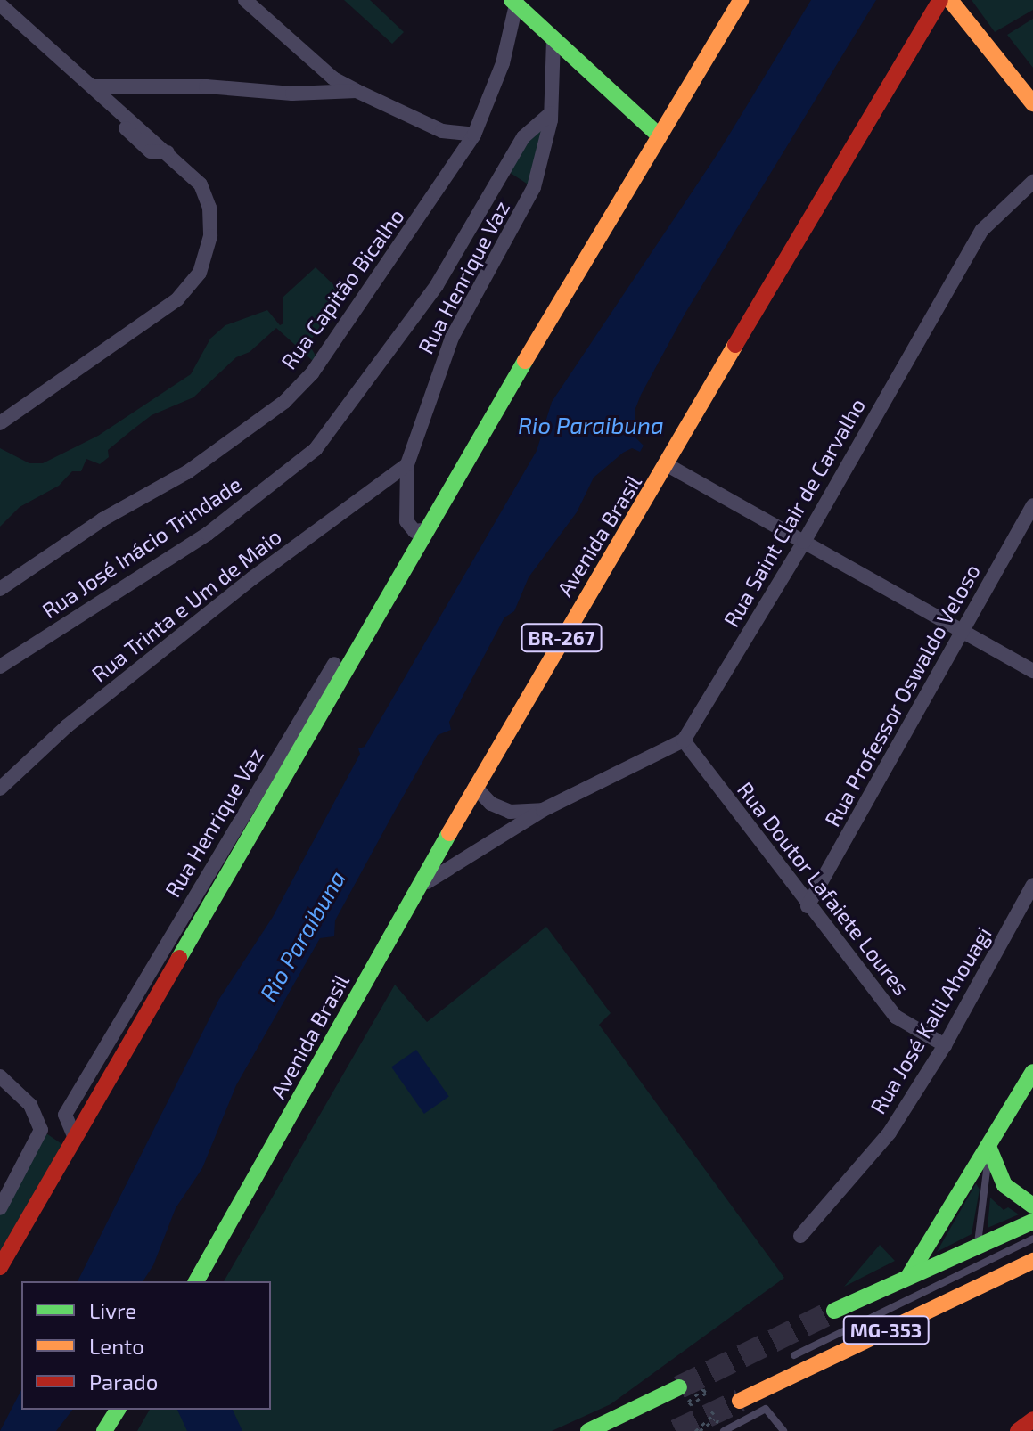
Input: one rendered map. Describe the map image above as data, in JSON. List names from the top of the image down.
{
  "streets": {
    "main road": ["Avenida Brasil", "BR-267", "MG-353"],
    "street": [
      "Rua Henrique Vaz",
      "Rua Capitão Bicalho",
      "Rua Saint Clair de Carvalho",
      "Rua José Inácio Trindade",
      "Rua Trinta e Um de Maio",
      "Rua Professor Oswaldo Veloso",
      "Rua Doutor Lafaiete Loures",
      "Rua José Kalil Ahouagi"
    ]
  },
  "crossings": [
    ["Rua Henrique Vaz", "Rua José Inácio Trindade"],
    ["Rua Henrique Vaz", "Rua Trinta e Um de Maio"],
    ["Rua Saint Clair de Carvalho", "Rua Doutor Lafaiete Loures"],
    ["Rua Professor Oswaldo Veloso", "Rua Doutor Lafaiete Loures"],
    ["Rua Doutor Lafaiete Loures", "Rua José Kalil Ahouagi"]
  ],
  "water": ["Rio Paraibuna"],
  "legend": ["Livre", "Lento", "Parado"]
}
